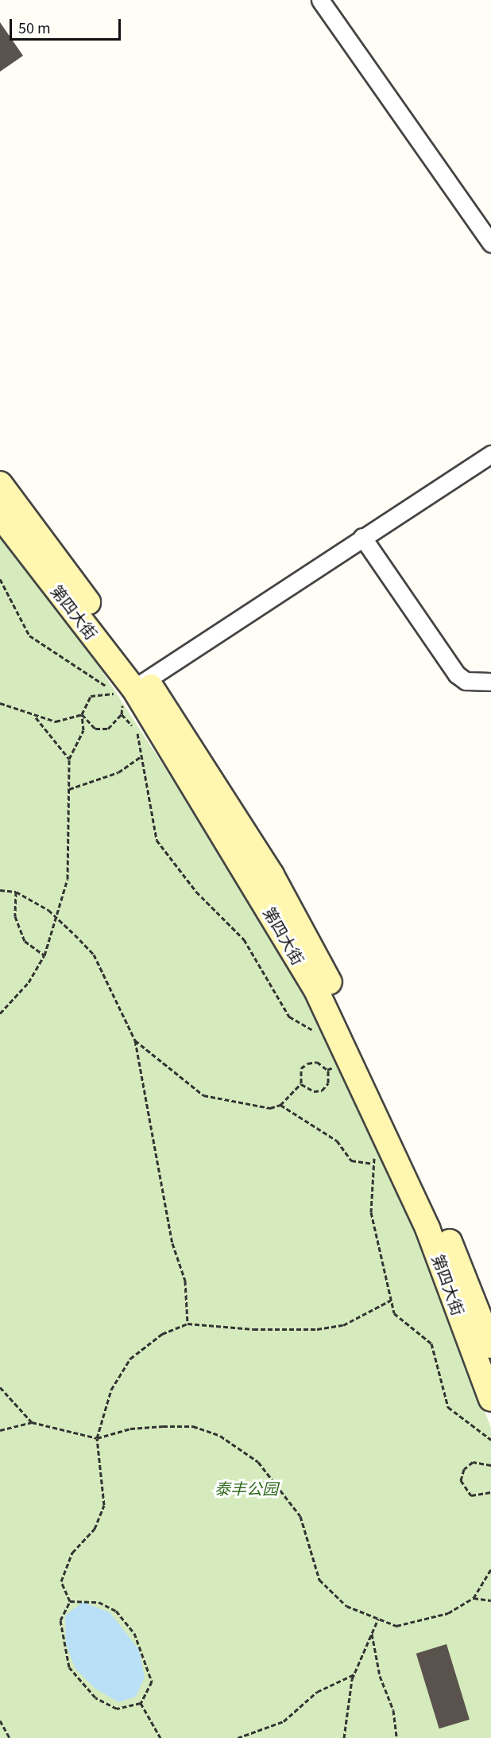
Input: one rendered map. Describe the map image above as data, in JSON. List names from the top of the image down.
{
  "streets": {
    "street": ["第四大街"]
  },
  "parks": ["泰丰公园"],
  "scale_bar": "50 m"
}
